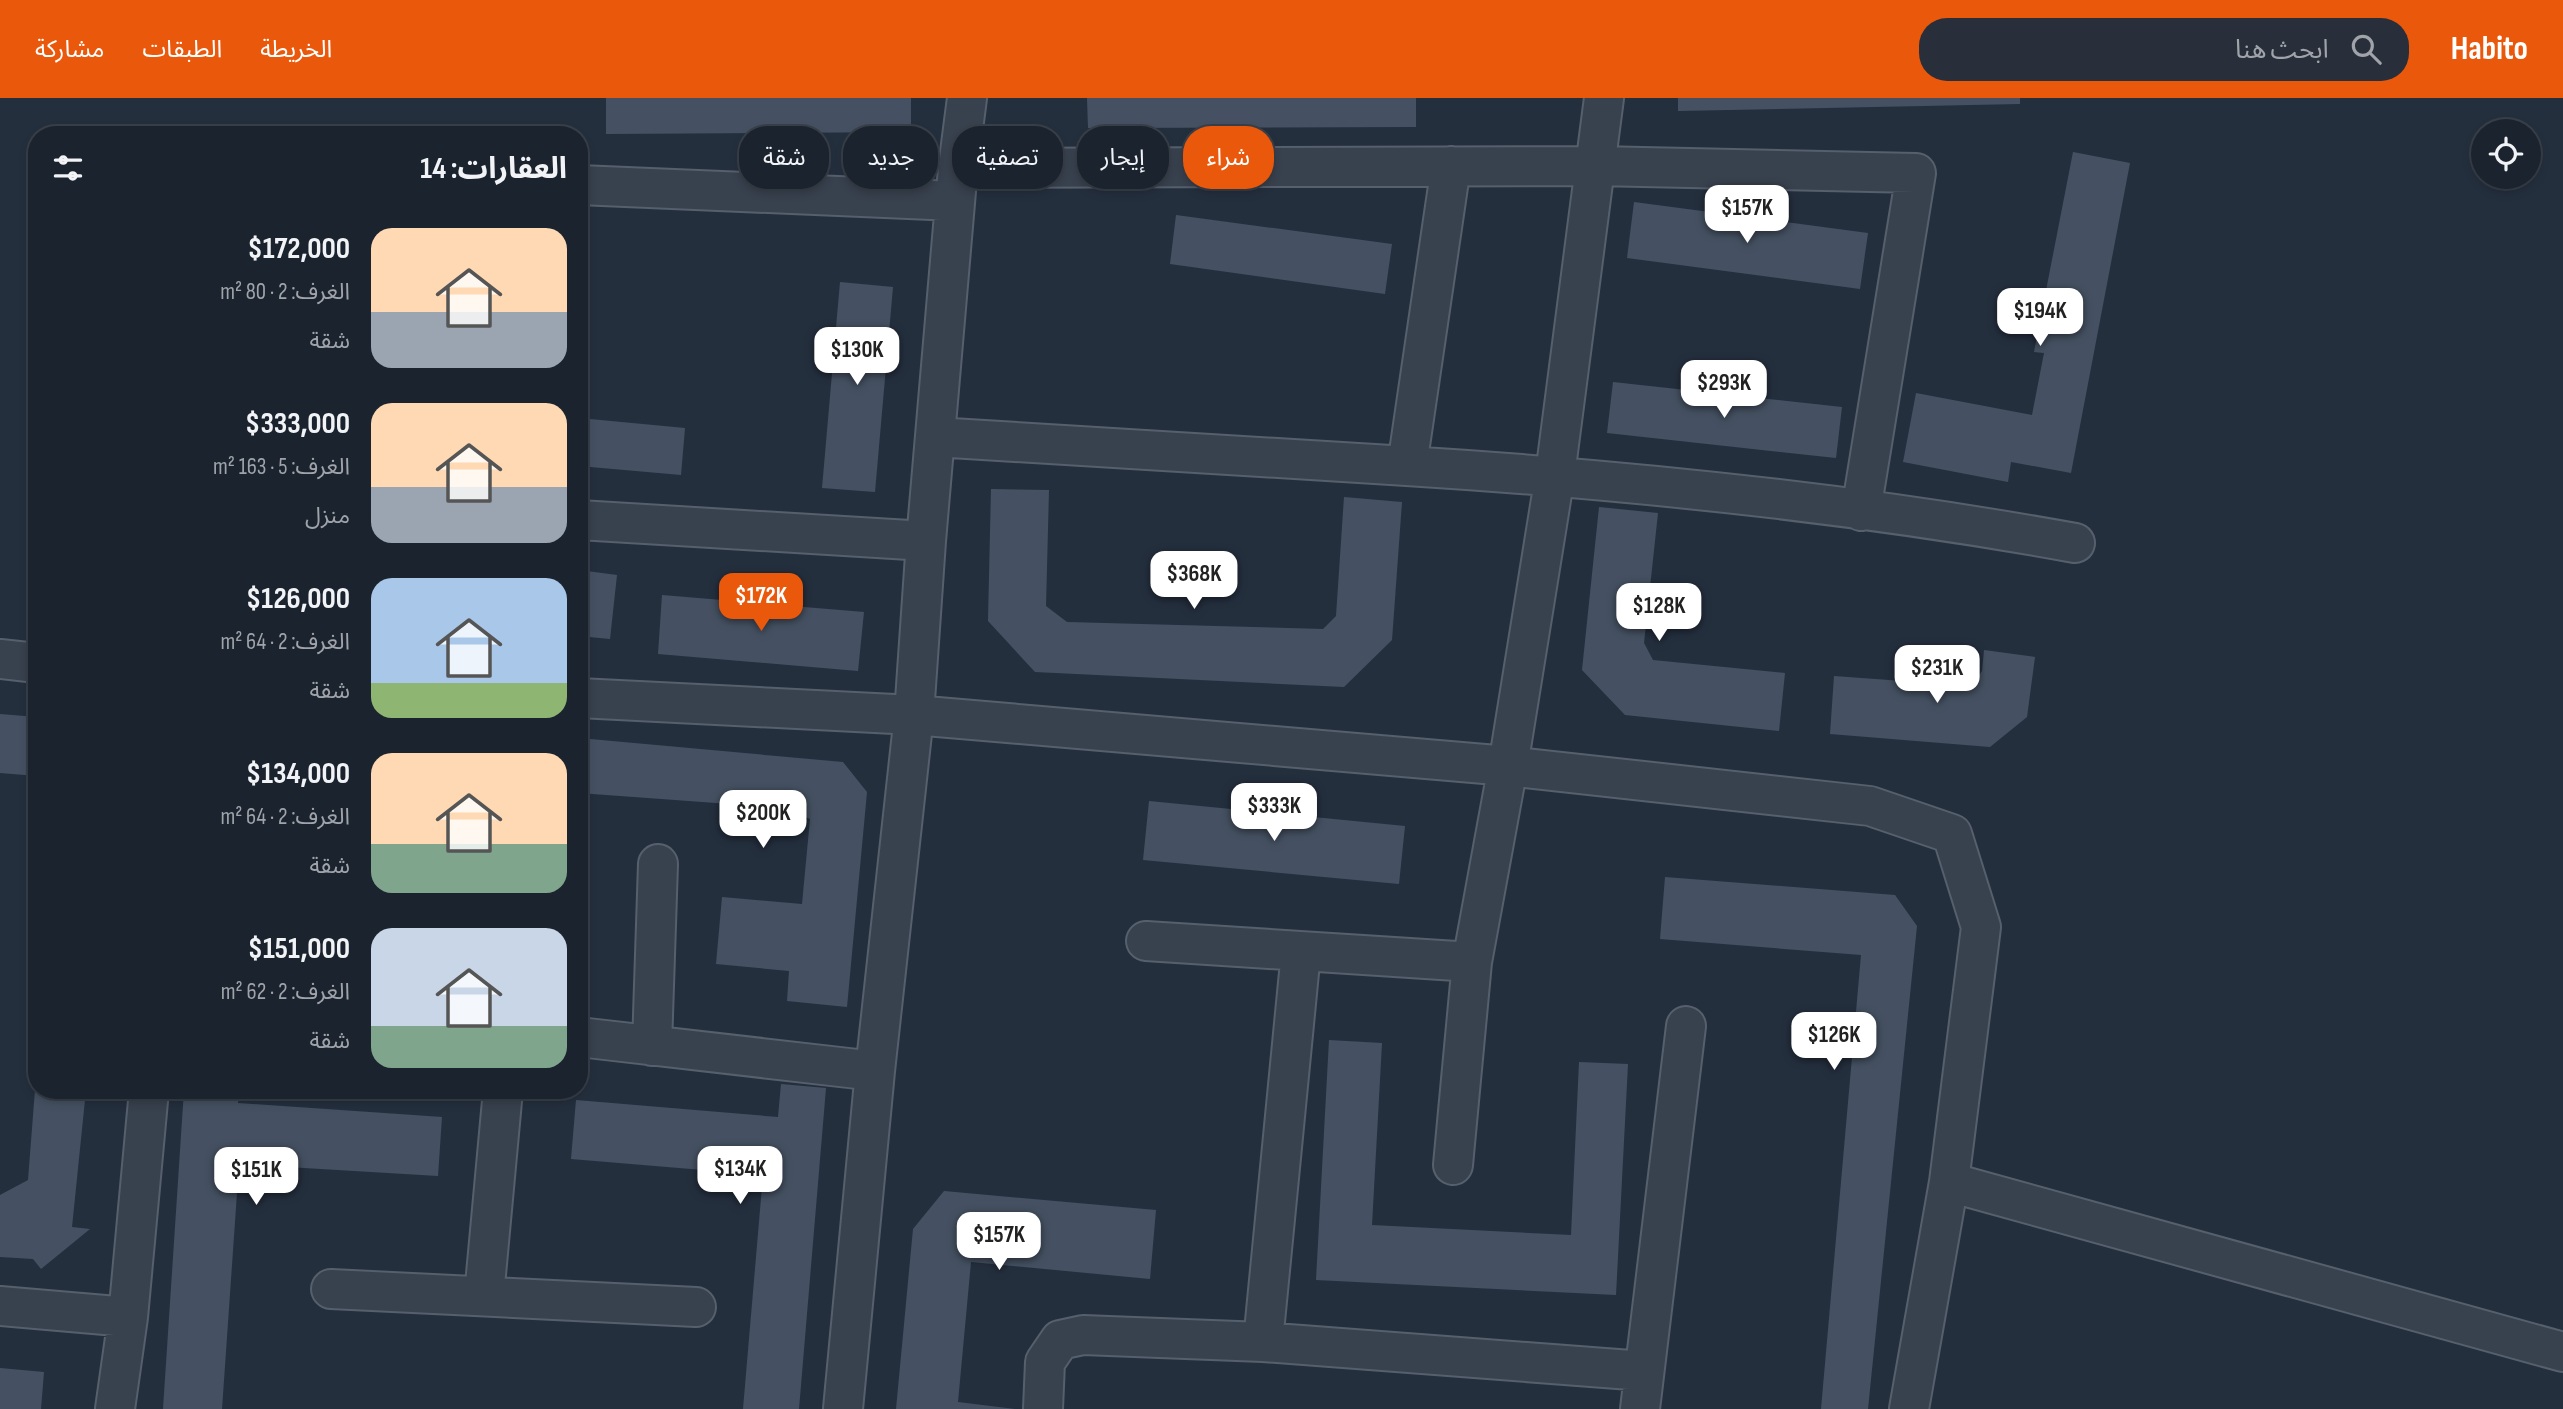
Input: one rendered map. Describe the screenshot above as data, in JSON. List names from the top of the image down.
{
  "page": {
    "header": "Habito",
    "search": "ابحث هنا",
    "nav": ["الخريطة", "الطبقات", "مشاركة"],
    "chip": [
      "شراء",
      "إيجار",
      "تصفية",
      "جديد",
      "شقة"
    ],
    "heading": "العقارات: 14",
    "price": [
      "$157K",
      "$194K",
      "$130K",
      "$293K",
      "$368K",
      "$172K",
      "$128K",
      "$231K",
      "$333K",
      "$200K",
      "$126K",
      "$134K",
      "$151K",
      "$157K"
    ],
    "list": [
      {
        "name": "$172,000",
        "note": "الغرف: 2 · 80 m² · شقة"
      },
      {
        "name": "$333,000",
        "note": "الغرف: 5 · 163 m² · منزل"
      },
      {
        "name": "$126,000",
        "note": "الغرف: 2 · 64 m² · شقة"
      },
      {
        "name": "$134,000",
        "note": "الغرف: 2 · 64 m² · شقة"
      },
      {
        "name": "$151,000",
        "note": "الغرف: 2 · 62 m² · شقة"
      }
    ]
  }
}
